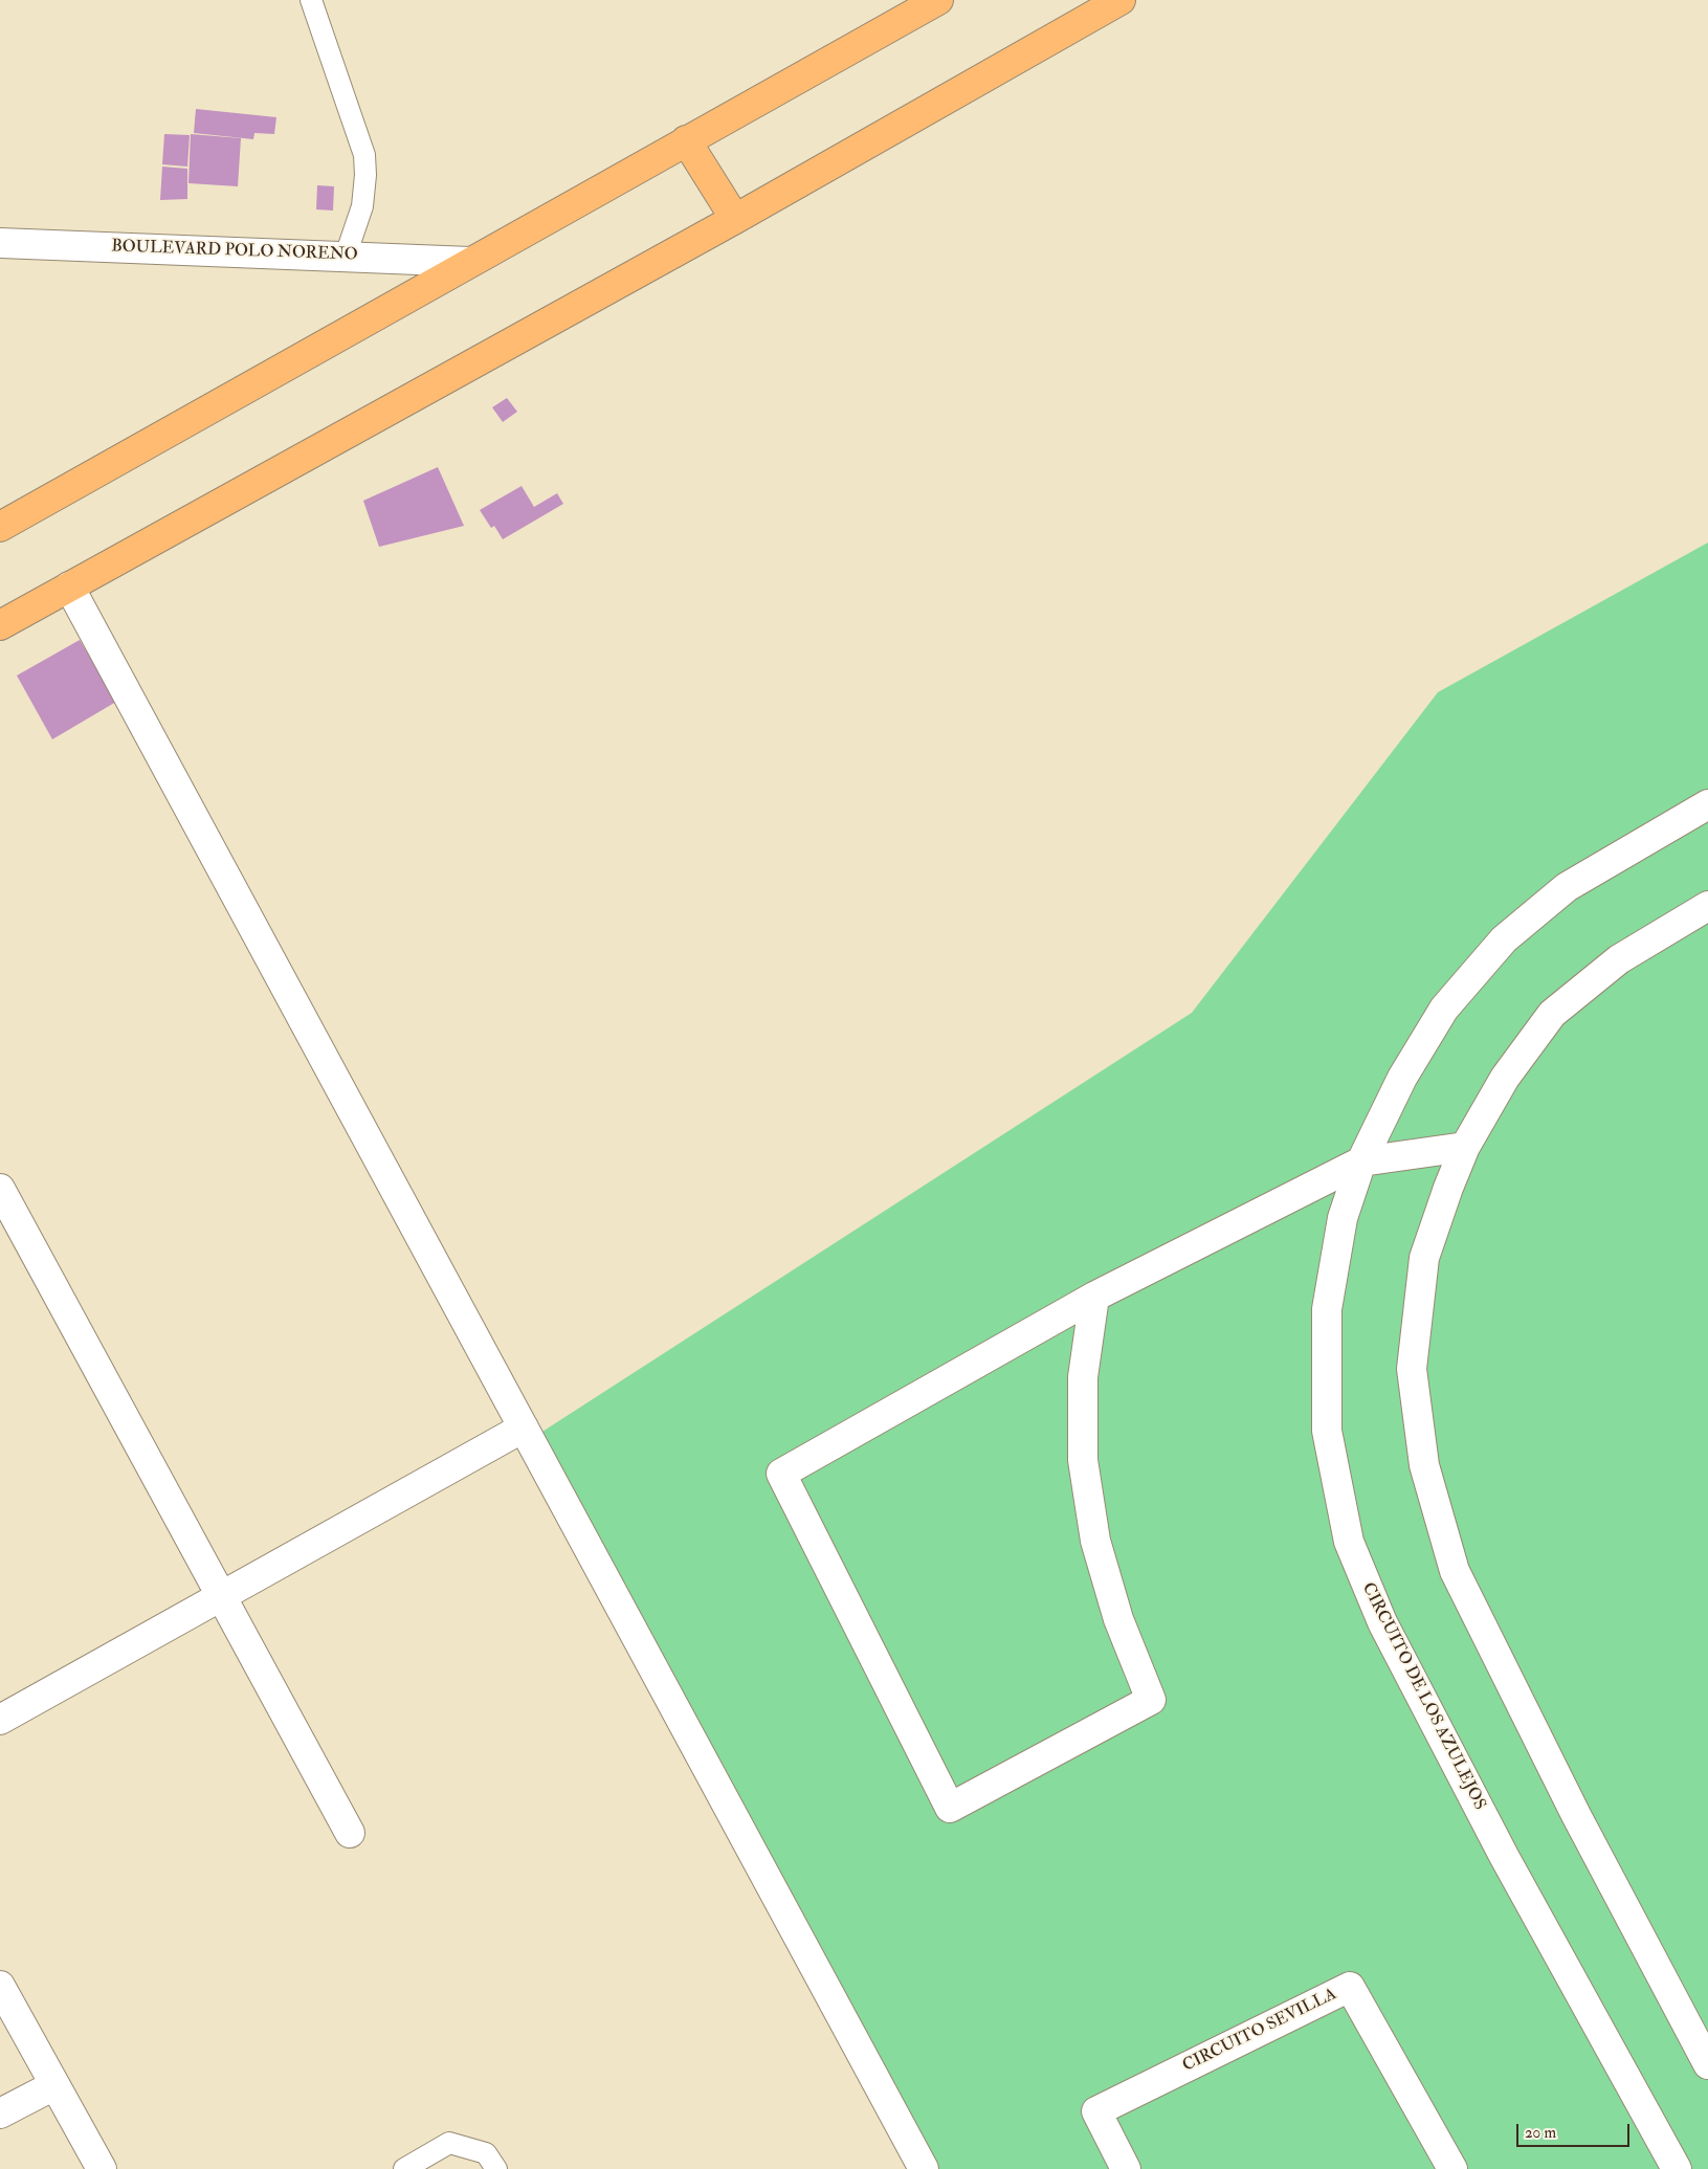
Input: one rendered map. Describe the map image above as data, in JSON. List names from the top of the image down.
{
  "streets": {
    "street": ["BOULEVARD POLO NORENO", "CIRCUITO DE LOS AZULEJOS", "CIRCUITO SEVILLA"]
  },
  "scale_bar": "20 m"
}
